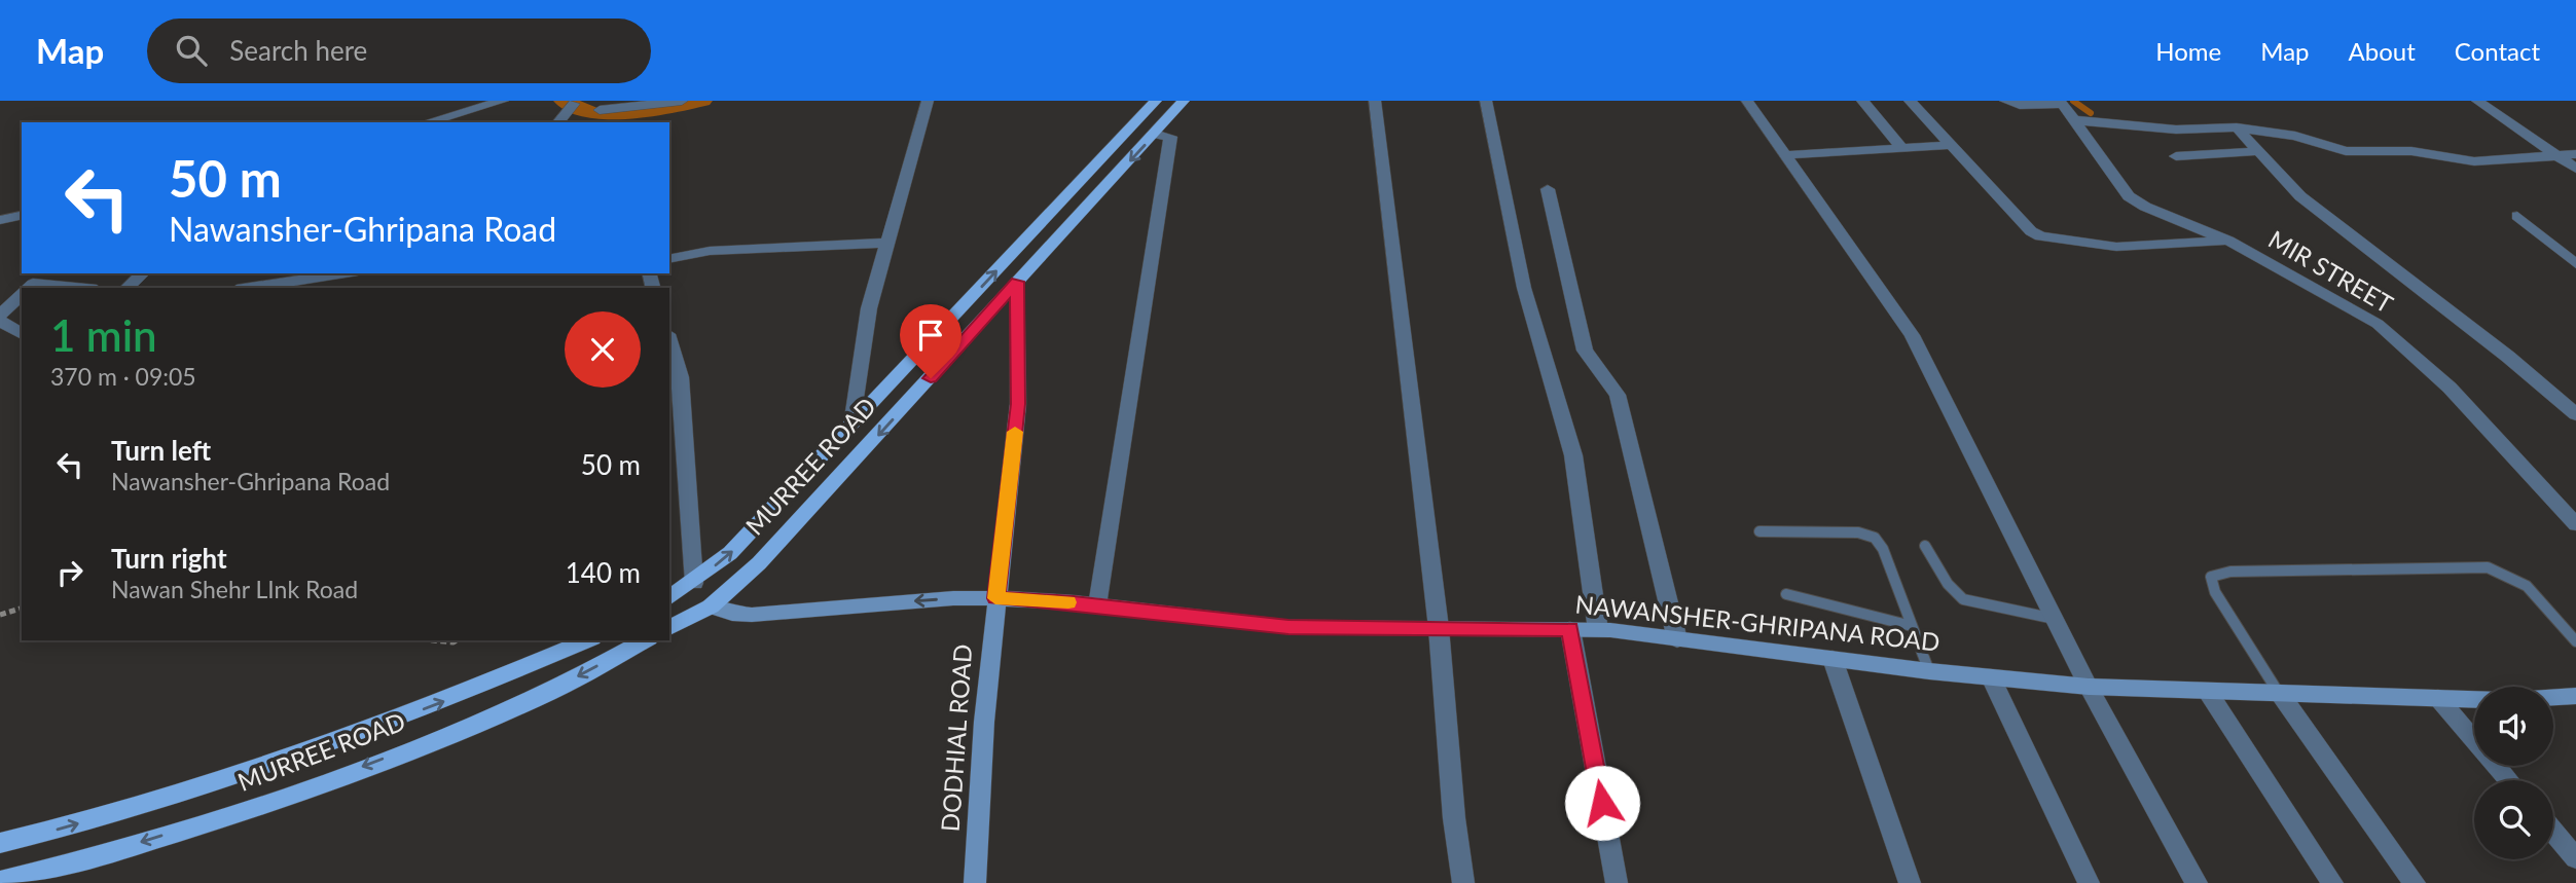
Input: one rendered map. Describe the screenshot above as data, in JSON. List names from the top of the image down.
{
  "streets": {
    "main road": ["MURREE ROAD", "NAWANSHER-GHRIPANA ROAD", "DODHIAL ROAD"],
    "street": ["MIR STREET"]
  },
  "crossings": [
    ["MURREE ROAD", "NAWANSHER-GHRIPANA ROAD"],
    ["MURREE ROAD", "DODHIAL ROAD"],
    ["NAWANSHER-GHRIPANA ROAD", "DODHIAL ROAD"]
  ],
  "page": {
    "header": "Map",
    "search": "Search here",
    "nav": [
      "Home",
      "Map",
      "About",
      "Contact"
    ],
    "turn": ["50 m", "Nawansher-Ghripana Road"],
    "heading": ["1 min", "370 m · 09:05"],
    "list": [
      {
        "name": "Turn left",
        "note": "Nawansher-Ghripana Road",
        "value": "50 m"
      },
      {
        "name": "Turn right",
        "note": "Nawan Shehr LInk Road",
        "value": "140 m"
      }
    ]
  }
}
